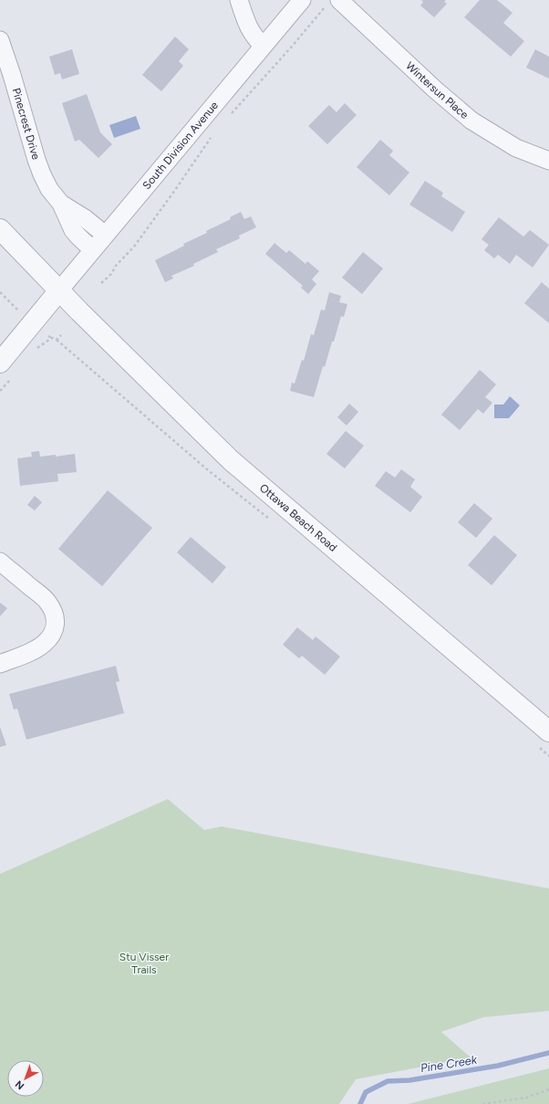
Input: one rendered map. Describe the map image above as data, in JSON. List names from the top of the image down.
{
  "streets": {
    "street": [
      "Wintersun Place",
      "Pinecrest Drive",
      "South Division Avenue",
      "Ottawa Beach Road"
    ]
  },
  "crossings": [
    ["Pinecrest Drive", "South Division Avenue"],
    ["South Division Avenue", "Ottawa Beach Road"]
  ],
  "water": ["Pine Creek"],
  "parks": ["Stu Visser Trails"],
  "north": "bottom left"
}
